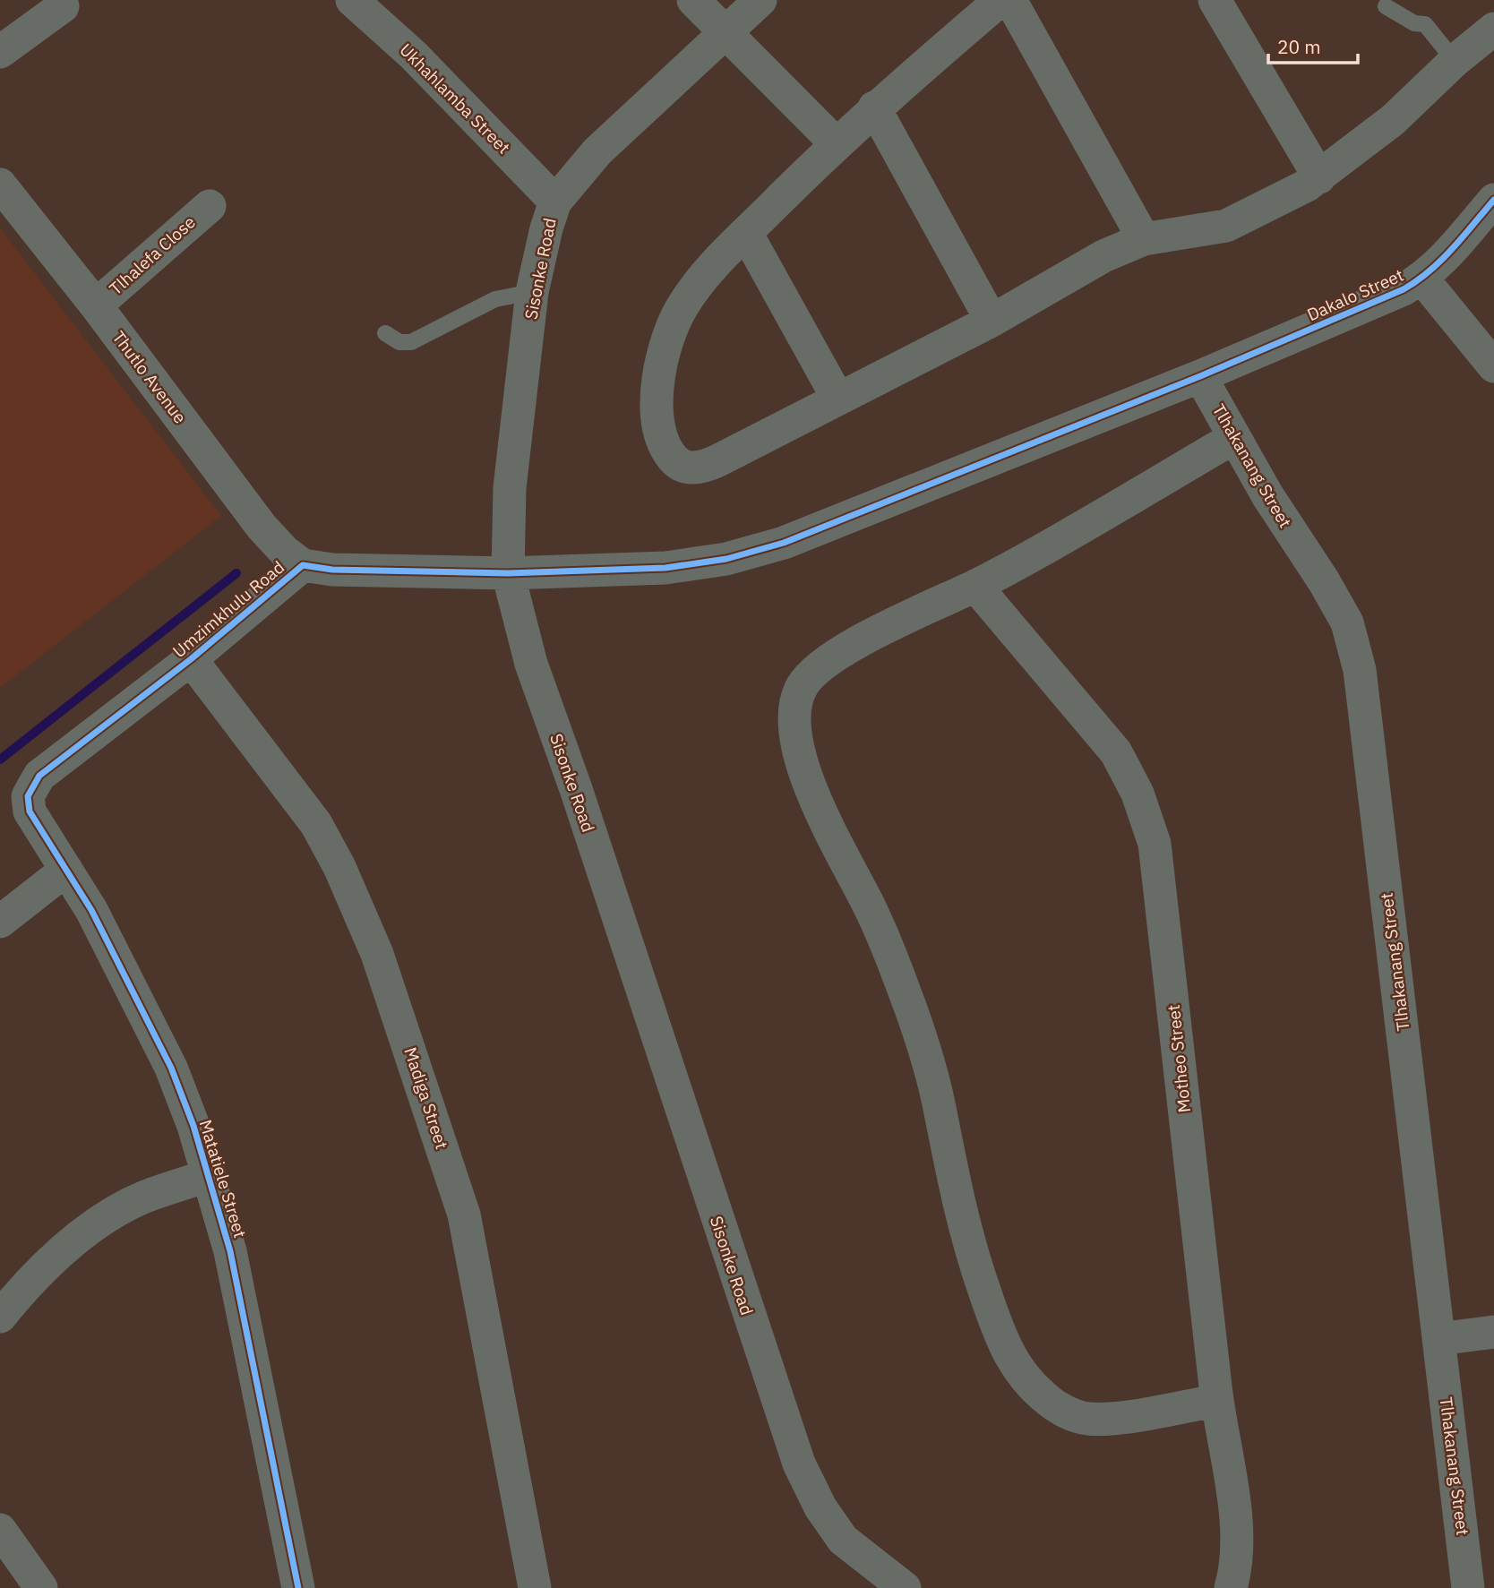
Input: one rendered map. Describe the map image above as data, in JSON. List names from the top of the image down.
{
  "streets": {
    "street": [
      "Ukhahlamba Street",
      "Tlhalefa Close",
      "Sisonke Road",
      "Dakalo Street",
      "Thutlo Avenue",
      "Tlhakanang Street",
      "Umzimkhulu Road",
      "Motheo Street",
      "Madiga Street",
      "Matatiele Street"
    ]
  },
  "crossings": [
    ["Ukhahlamba Street", "Sisonke Road"],
    ["Tlhalefa Close", "Thutlo Avenue"],
    ["Sisonke Road", "Dakalo Street"],
    ["Sisonke Road", "Umzimkhulu Road"],
    ["Dakalo Street", "Tlhakanang Street"],
    ["Dakalo Street", "Umzimkhulu Road"],
    ["Thutlo Avenue", "Umzimkhulu Road"],
    ["Umzimkhulu Road", "Madiga Street"],
    ["Umzimkhulu Road", "Matatiele Street"]
  ],
  "scale_bar": "20 m"
}
